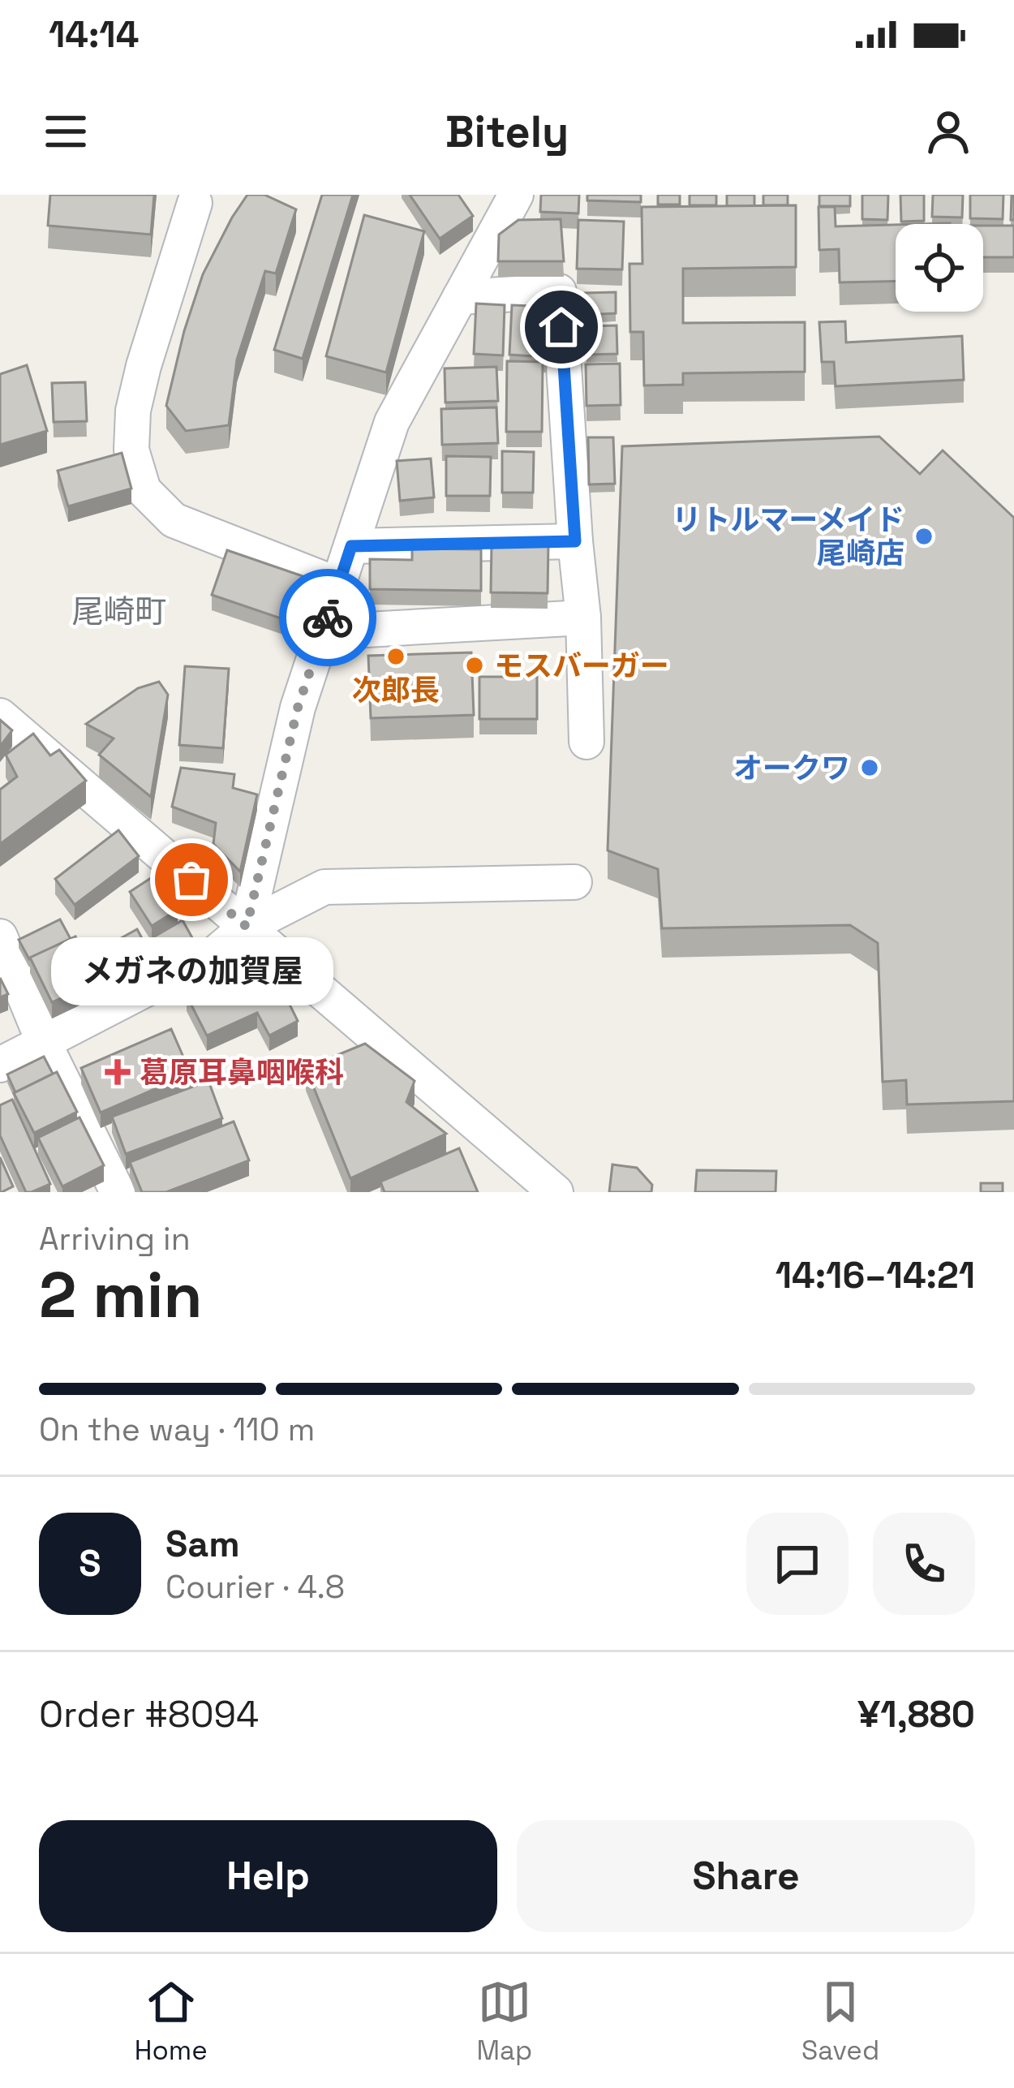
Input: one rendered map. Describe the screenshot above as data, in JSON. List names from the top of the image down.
{
  "districts": ["尾崎町"],
  "places": {
    "other": [
      "リトルマーメイド 尾崎店",
      "次郎長",
      "モスバーガー",
      "オークワ",
      "メガネの加賀屋"
    ],
    "health": ["葛原耳鼻咽喉科"]
  },
  "page": {
    "status": "14:14",
    "header": "Bitely",
    "bubble": "メガネの加賀屋",
    "heading": ["2 min", "Arriving in", "14:16–14:21"],
    "panel": [
      "Sam",
      "Courier · 4.8",
      "Order #8094",
      "¥1,880"
    ],
    "bar": "On the way · 110 m",
    "round": "S",
    "buttons": ["Help", "Share"],
    "tabs": ["Home", "Map", "Saved"]
  }
}
